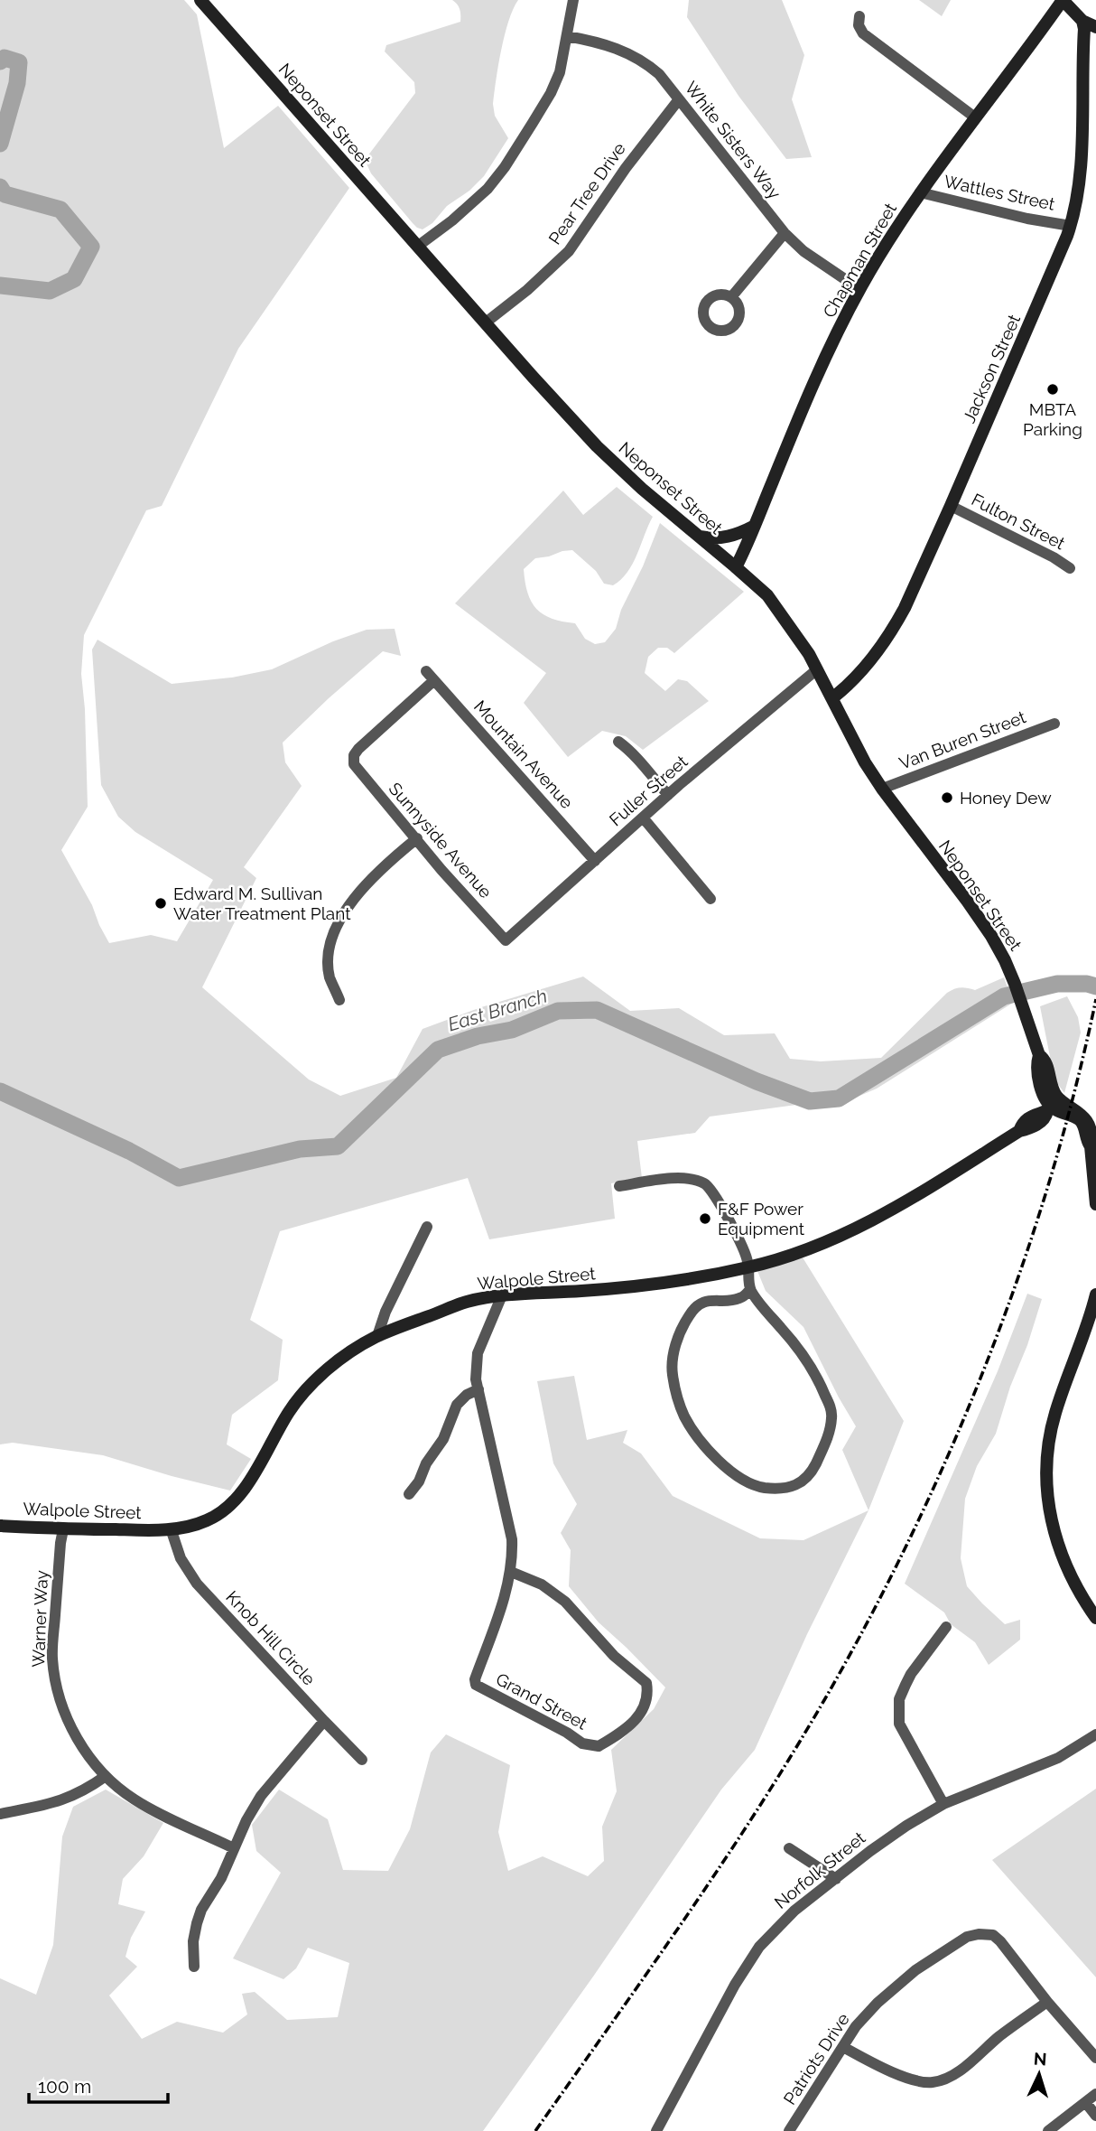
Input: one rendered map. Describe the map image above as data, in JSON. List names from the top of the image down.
{
  "streets": {
    "main road": [
      "Neponset Street",
      "Chapman Street",
      "Jackson Street",
      "Walpole Street"
    ],
    "street": [
      "White Sisters Way",
      "Wattles Street",
      "Pear Tree Drive",
      "Fulton Street",
      "Van Buren Street",
      "Mountain Avenue",
      "Fuller Street",
      "Sunnyside Avenue",
      "Warner Way",
      "Knob Hill Circle",
      "Grand Street",
      "Norfolk Street",
      "Patriots Drive"
    ]
  },
  "crossings": [
    ["Neponset Street", "Pear Tree Drive"],
    ["Neponset Street", "Chapman Street"],
    ["Neponset Street", "Jackson Street"],
    ["Neponset Street", "Van Buren Street"],
    ["Neponset Street", "Fuller Street"],
    ["Neponset Street", "Walpole Street"],
    ["White Sisters Way", "Pear Tree Drive"],
    ["White Sisters Way", "Chapman Street"],
    ["Wattles Street", "Chapman Street"],
    ["Wattles Street", "Jackson Street"],
    ["Jackson Street", "Fulton Street"],
    ["Mountain Avenue", "Fuller Street"],
    ["Mountain Avenue", "Sunnyside Avenue"],
    ["Fuller Street", "Sunnyside Avenue"],
    ["Walpole Street", "Warner Way"],
    ["Walpole Street", "Knob Hill Circle"],
    ["Walpole Street", "Grand Street"]
  ],
  "water": ["East Branch"],
  "places": [
    "MBTA Parking",
    "Honey Dew",
    "Edward M. Sullivan Water Treatment Plant",
    "F&F Power Equipment"
  ],
  "scale_bar": "100 m",
  "north": "top"
}
